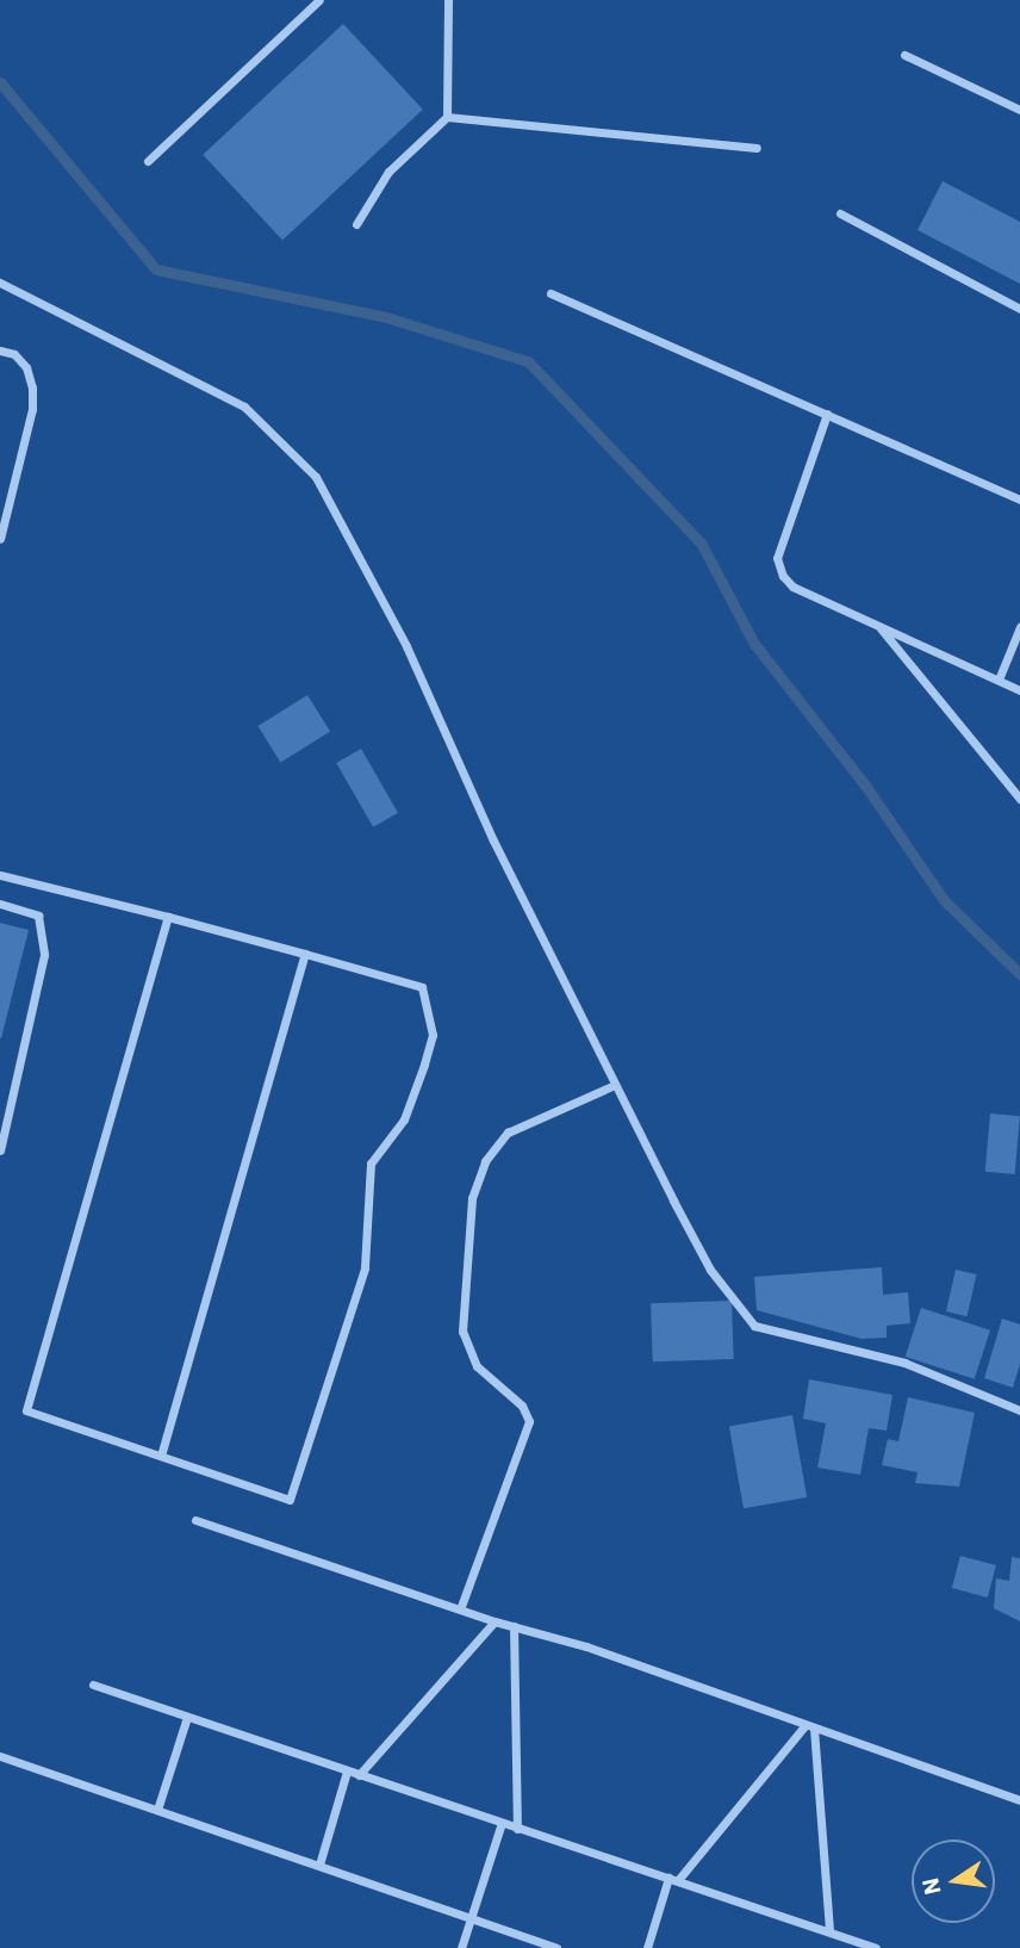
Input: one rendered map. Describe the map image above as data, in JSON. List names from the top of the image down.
{
  "north": "left"
}
